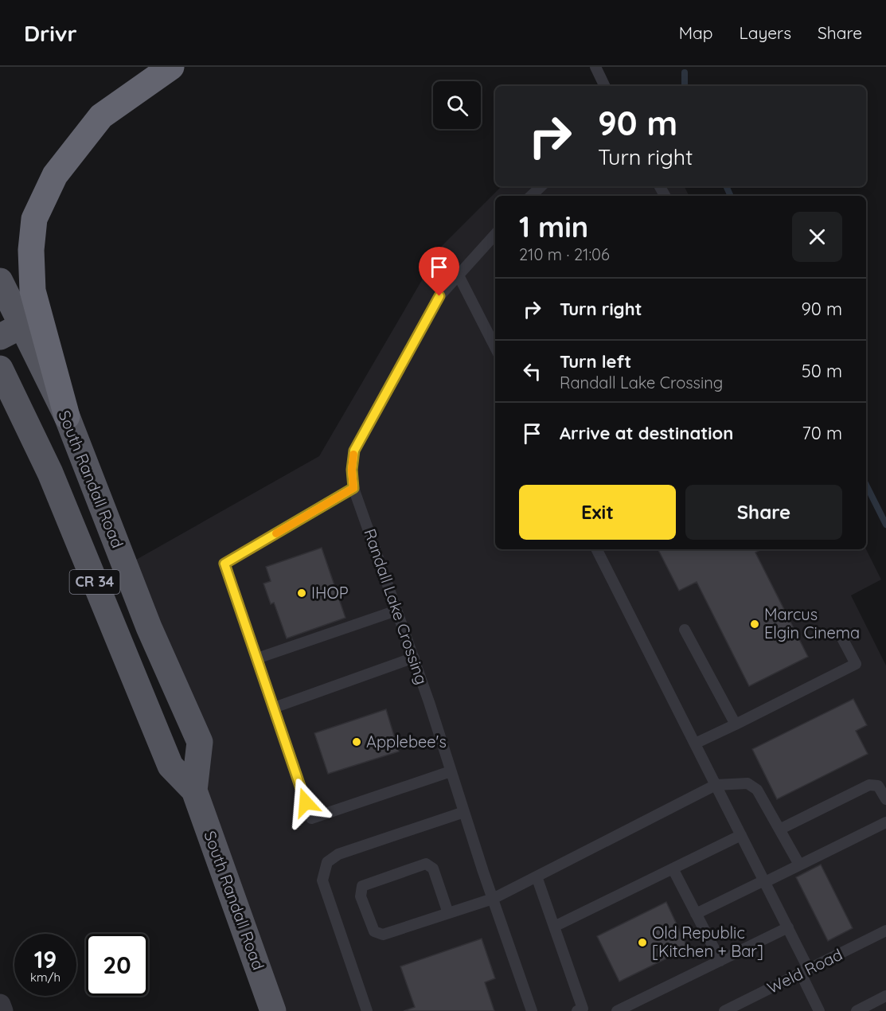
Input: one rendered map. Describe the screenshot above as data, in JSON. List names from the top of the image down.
{
  "streets": {
    "main road": ["South Randall Road", "CR 34"],
    "lane": ["Randall Lake Crossing", "Weld Road"]
  },
  "places": [
    "IHOP",
    "Marcus Elgin Cinema",
    "Applebee's",
    "Old Republic [Kitchen + Bar]"
  ],
  "page": {
    "header": "Drivr",
    "nav": ["Map", "Layers", "Share"],
    "turn": ["90 m", "Turn right"],
    "heading": ["1 min", "210 m · 21:06"],
    "list": [
      {
        "name": "Turn right",
        "value": "90 m"
      },
      {
        "name": "Turn left",
        "note": "Randall Lake Crossing",
        "value": "50 m"
      },
      {
        "name": "Arrive at destination",
        "value": "70 m"
      }
    ],
    "buttons": ["Exit", "Share"],
    "speed": "19 km/h",
    "limit": "20"
  }
}
